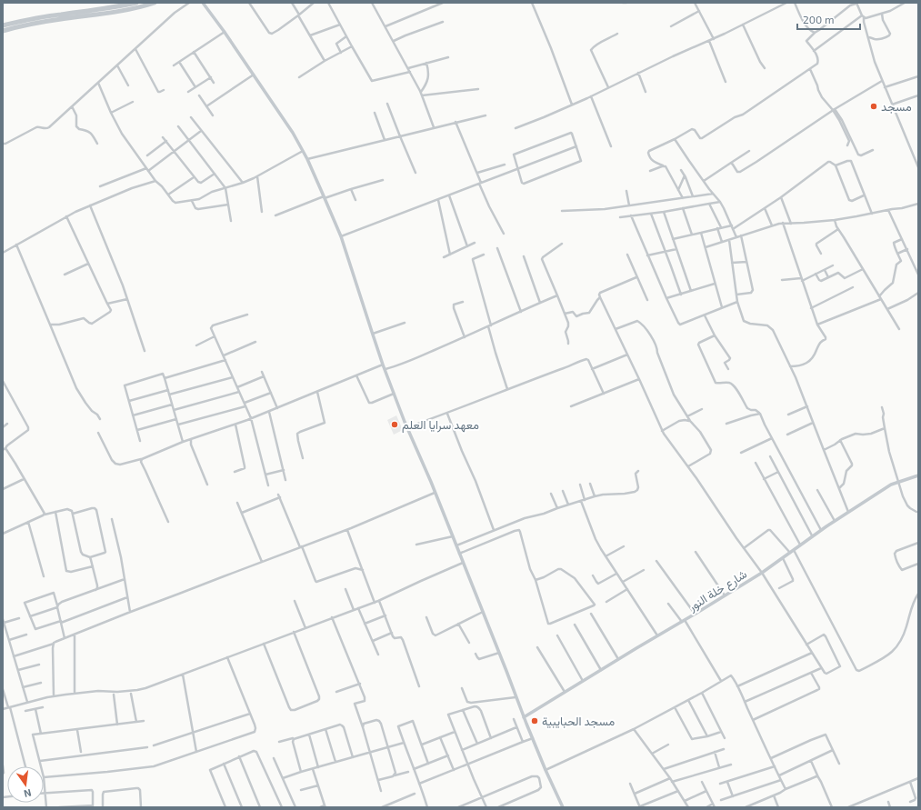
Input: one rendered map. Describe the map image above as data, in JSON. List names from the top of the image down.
{
  "streets": {
    "main road": ["شارع خلة النور"]
  },
  "places": ["مسجد", "معهد سرايا العلم", "مسجد الحبايبية"],
  "scale_bar": "200 m",
  "north": "bottom"
}
